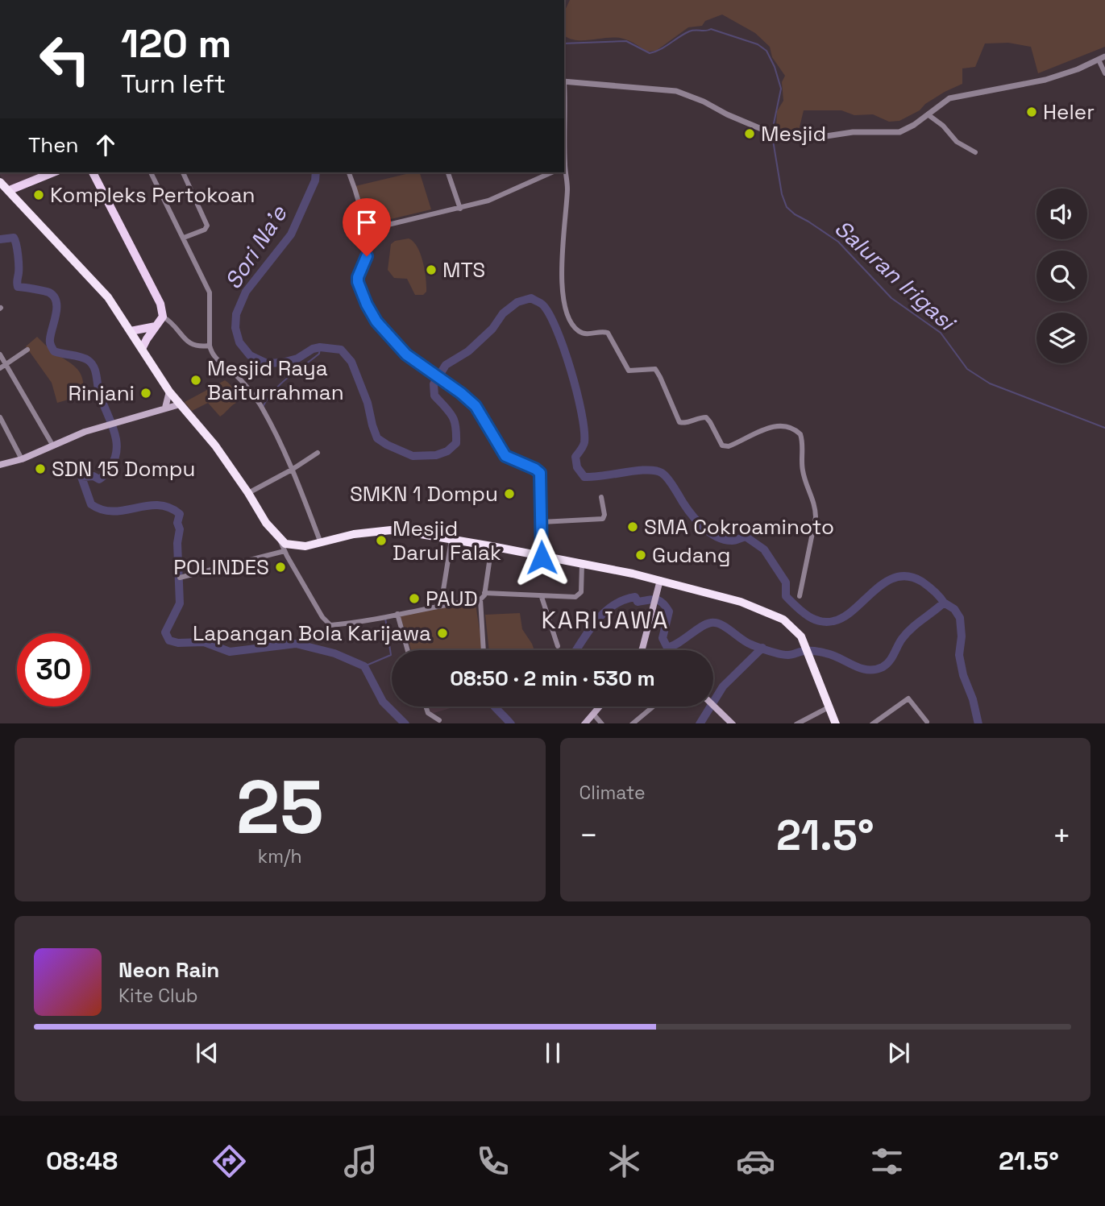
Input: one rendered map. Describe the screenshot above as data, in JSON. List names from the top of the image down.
{
  "districts": ["KARIJAWA"],
  "water": ["Sori Na'e", "Saluran Irigasi"],
  "places": [
    "Heler",
    "Mesjid",
    "Kompleks Pertokoan",
    "MTS",
    "Mesjid Raya Baiturrahman",
    "Rinjani",
    "SDN 15 Dompu",
    "SMKN 1 Dompu",
    "SMA Cokroaminoto",
    "Mesjid Darul Falak",
    "Gudang",
    "POLINDES",
    "PAUD",
    "Lapangan Bola Karijawa"
  ],
  "page": {
    "turn": ["120 m", "Turn left"],
    "then": "Then",
    "limit": "30",
    "trip": "08:50 · 2 min · 530 m",
    "tile": [
      ["25", "km/h"],
      "Climate"
    ],
    "heat": ["−", "21.5°", "+"],
    "song": ["Neon Rain", "Kite Club"],
    "tabs": ["08:48", "21.5°"]
  }
}
